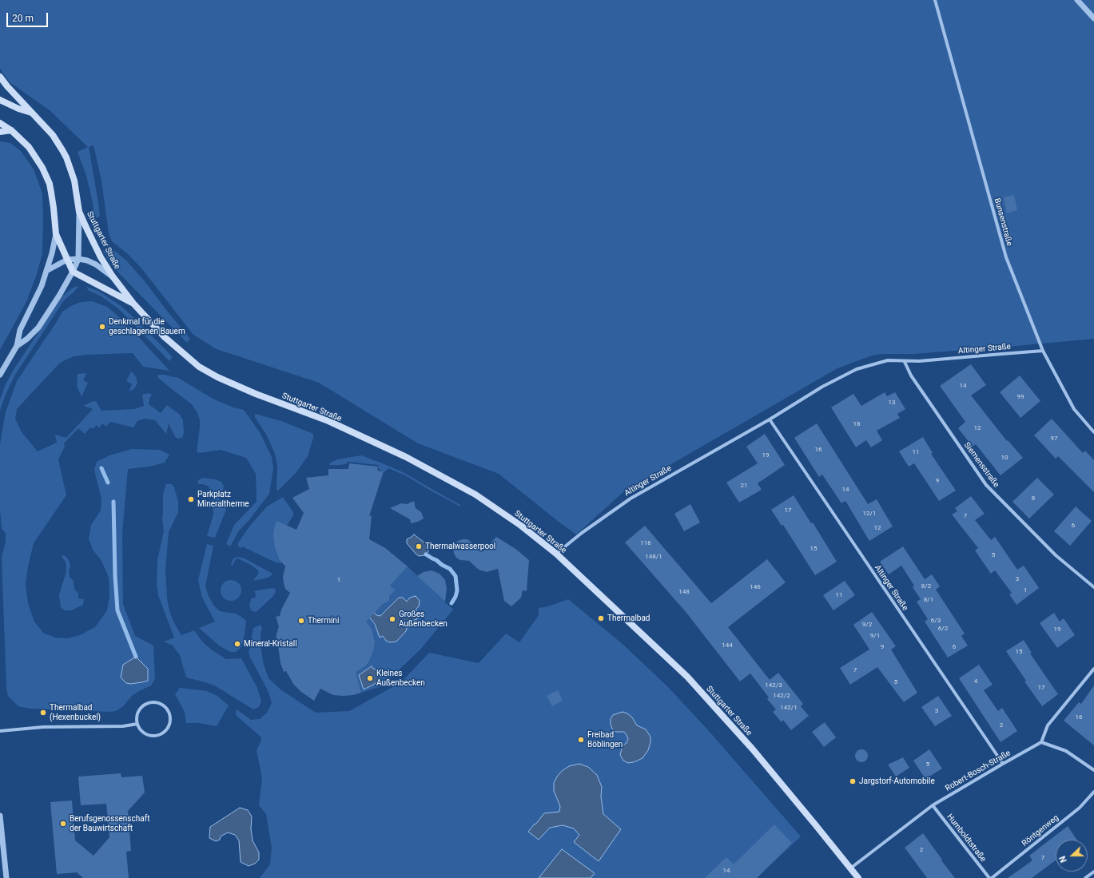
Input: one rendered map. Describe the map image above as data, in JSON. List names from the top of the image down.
{
  "streets": {
    "main road": ["Stuttgarter Straße"],
    "street": [
      "Bunsenstraße",
      "Altinger Straße",
      "Siemensstraße",
      "Robert-Bosch-Straße",
      "Röntgenweg",
      "Humboldtstraße"
    ]
  },
  "crossings": [
    ["Bunsenstraße", "Altinger Straße"],
    ["Stuttgarter Straße", "Altinger Straße"],
    ["Stuttgarter Straße", "Robert-Bosch-Straße"],
    ["Altinger Straße", "Siemensstraße"],
    ["Altinger Straße", "Robert-Bosch-Straße"],
    ["Robert-Bosch-Straße", "Humboldtstraße"]
  ],
  "places": [
    "Denkmal für die geschlagenen Bauern",
    "Parkplatz Mineraltherme",
    "Thermalwasserpool",
    "Thermalbad",
    "Großes Außenbecken",
    "Thermini",
    "Mineral-Kristall",
    "Kleines Außenbecken",
    "Thermalbad (Hexenbuckel)",
    "Freibad Böblingen",
    "Jargstorf-Automobile",
    "Berufsgenossenschaft der Bauwirtschaft"
  ],
  "house_numbers": [
    "14",
    "99",
    "13",
    "18",
    "12",
    "97",
    "16",
    "11",
    "19",
    "10",
    "9",
    "21",
    "14",
    "8",
    "17",
    "12/1",
    "7",
    "6",
    "12",
    "116",
    "15",
    "5",
    "148/1",
    "3",
    "1",
    "8/2",
    "146",
    "1",
    "148",
    "11",
    "8/1",
    "6/3",
    "9/2",
    "6/2",
    "19",
    "9/1",
    "144",
    "9",
    "6",
    "15",
    "7",
    "4",
    "5",
    "142/3",
    "17",
    "142/2",
    "142/1",
    "3",
    "16",
    "2",
    "5",
    "2",
    "7",
    "14"
  ],
  "scale_bar": "20 m",
  "north": "left"
}
